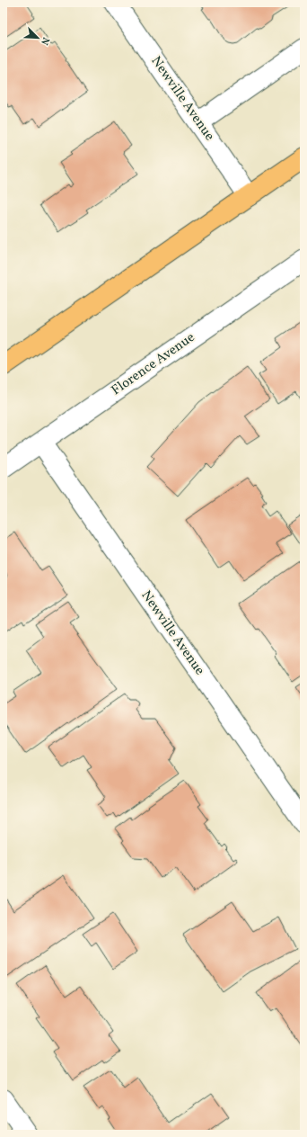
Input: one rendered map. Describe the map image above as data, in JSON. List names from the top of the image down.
{
  "streets": {
    "street": ["Newville Avenue", "Florence Avenue"]
  },
  "crossings": [
    ["Newville Avenue", "Florence Avenue"]
  ],
  "north": "bottom right"
}
